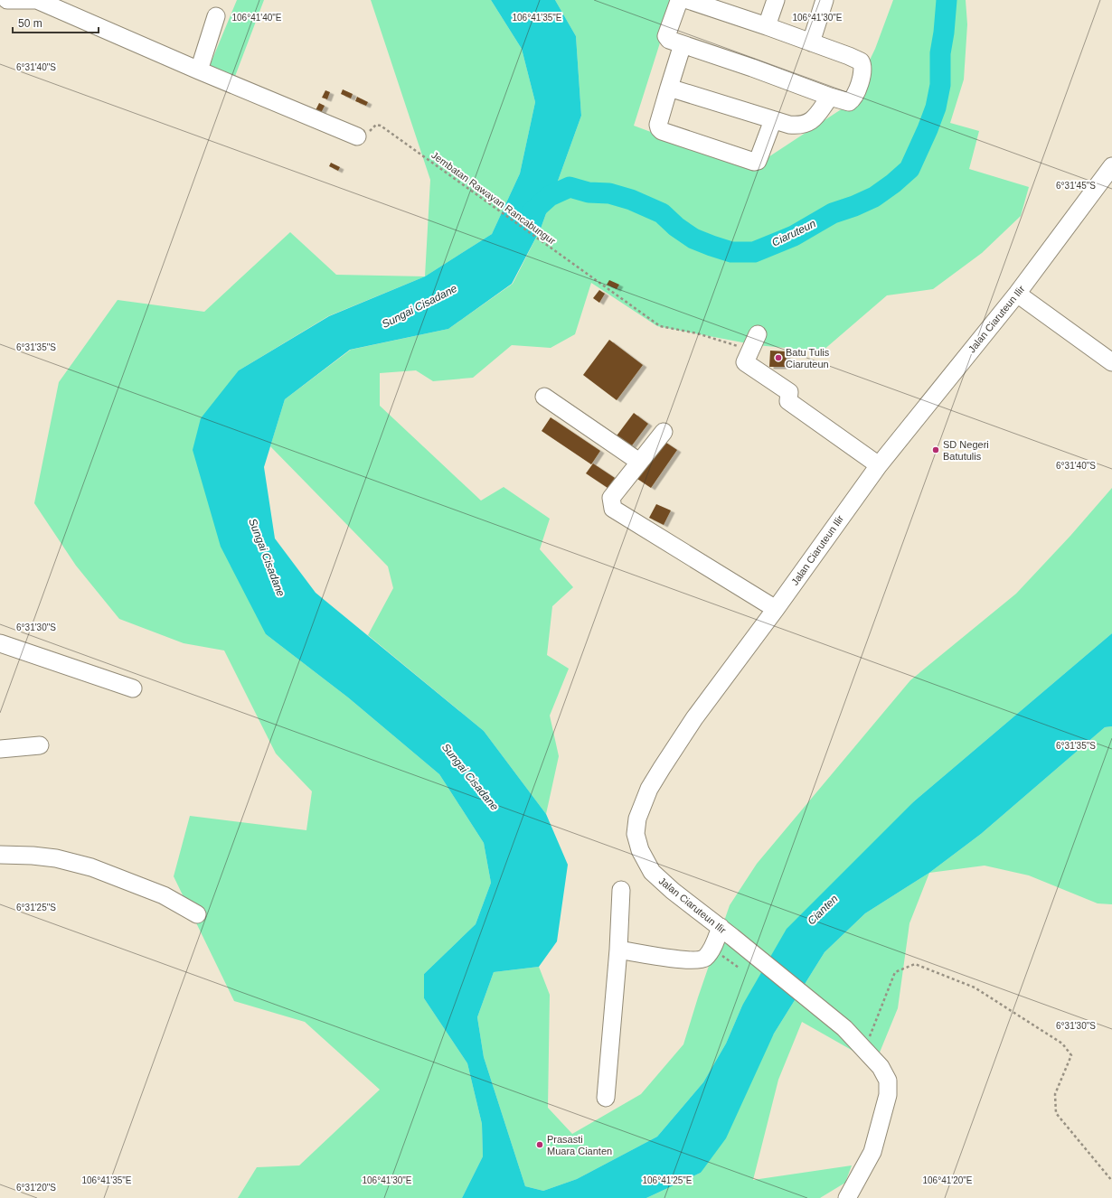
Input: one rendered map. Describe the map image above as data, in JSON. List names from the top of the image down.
{
  "streets": {
    "street": ["Jalan Ciaruteun Ilir"],
    "path": ["Jembatan Rawayan Rancabungur"]
  },
  "water": ["Ciaruteun", "Sungai Cisadane", "Cianten"],
  "places": ["Batu Tulis Ciaruteun", "SD Negeri Batutulis", "Prasasti Muara Cianten"],
  "scale_bar": "50 m",
  "coordinates": [
    "106°41'40\"E",
    "106°41'35\"E",
    "106°41'30\"E",
    "6°31'40\"S",
    "6°31'45\"S",
    "6°31'35\"S",
    "6°31'30\"S",
    "6°31'25\"S",
    "106°41'25\"E",
    "106°41'20\"E",
    "6°31'20\"S"
  ]
}
